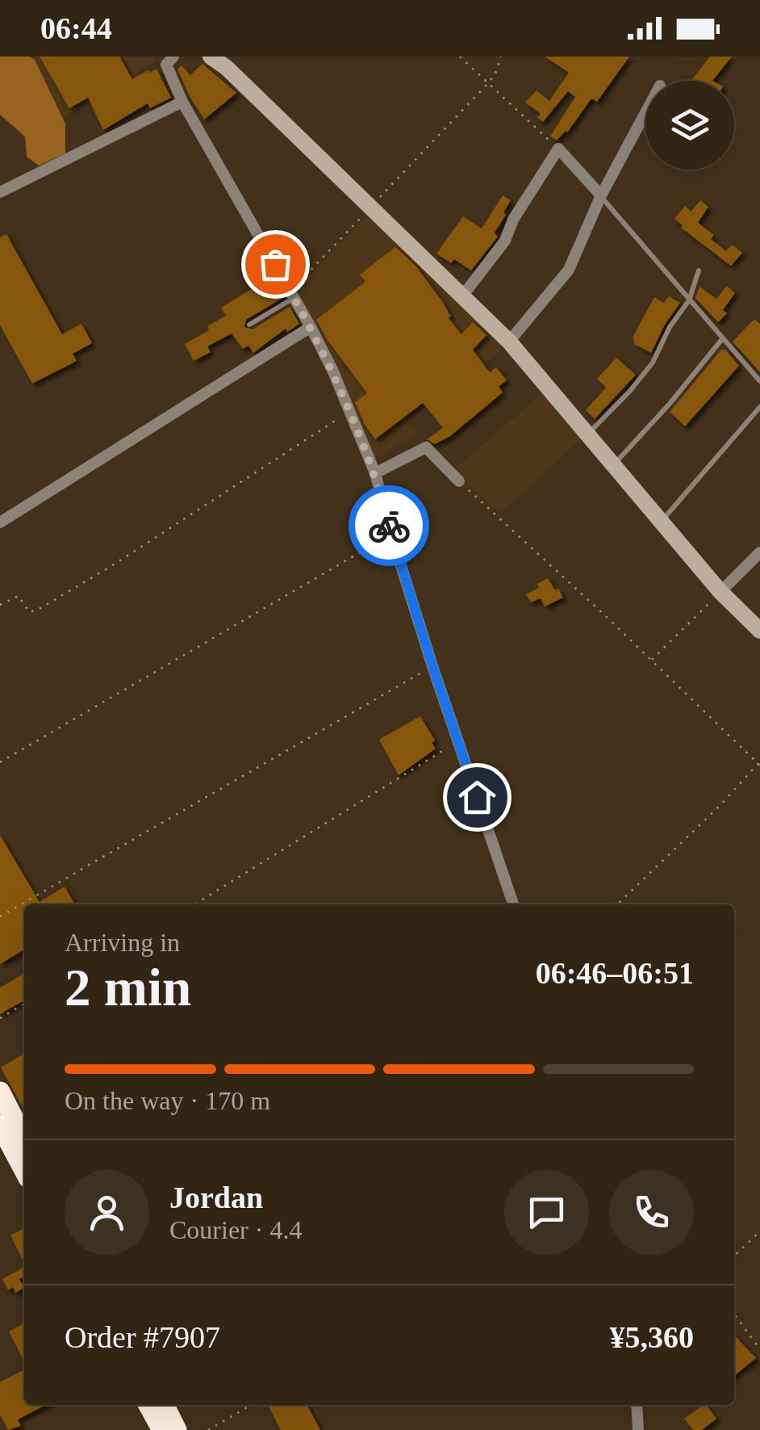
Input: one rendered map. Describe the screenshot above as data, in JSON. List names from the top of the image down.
{
  "page": {
    "status": "06:44",
    "heading": ["2 min", "Arriving in", "06:46–06:51"],
    "panel": [
      "Jordan",
      "Courier · 4.4",
      "Order #7907",
      "¥5,360"
    ],
    "bar": "On the way · 170 m"
  }
}
